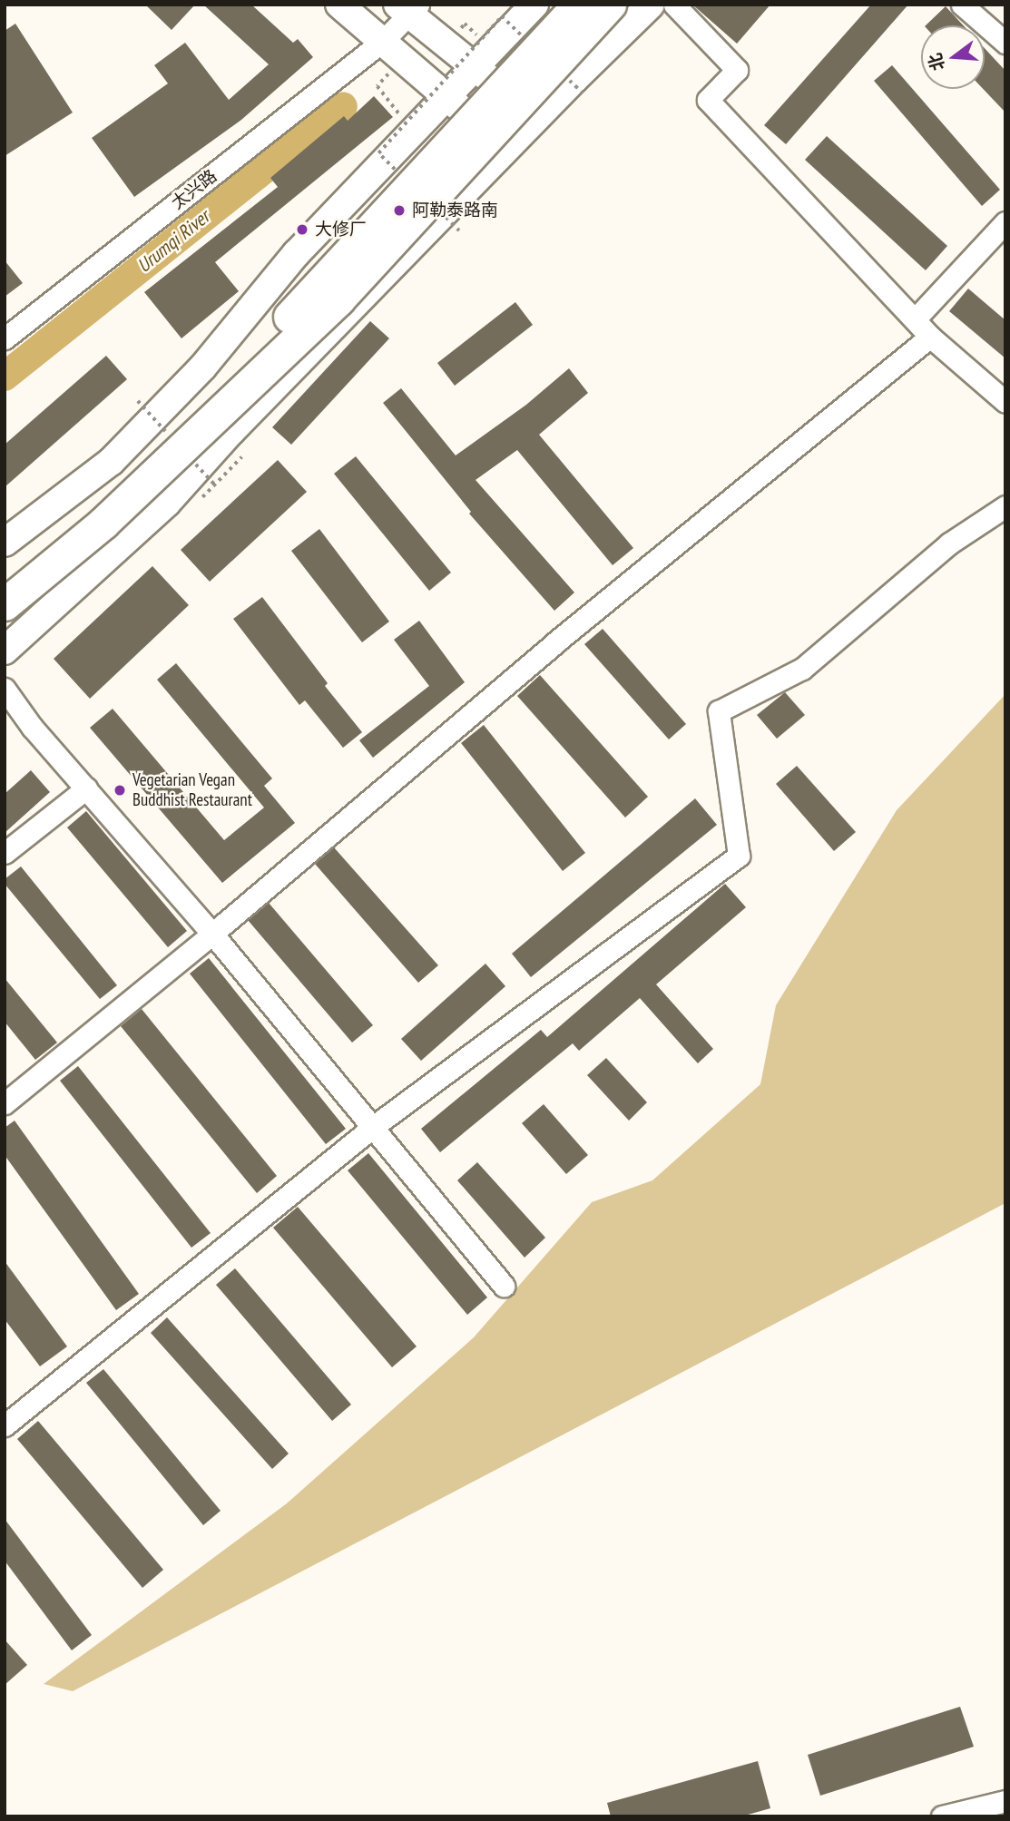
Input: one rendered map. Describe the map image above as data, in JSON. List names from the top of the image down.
{
  "streets": {
    "street": ["太兴路"]
  },
  "water": ["Urumqi River"],
  "places": ["阿勒泰路南", "大修厂", "Vegetarian Vegan Buddhist Restaurant"],
  "north": "left"
}
